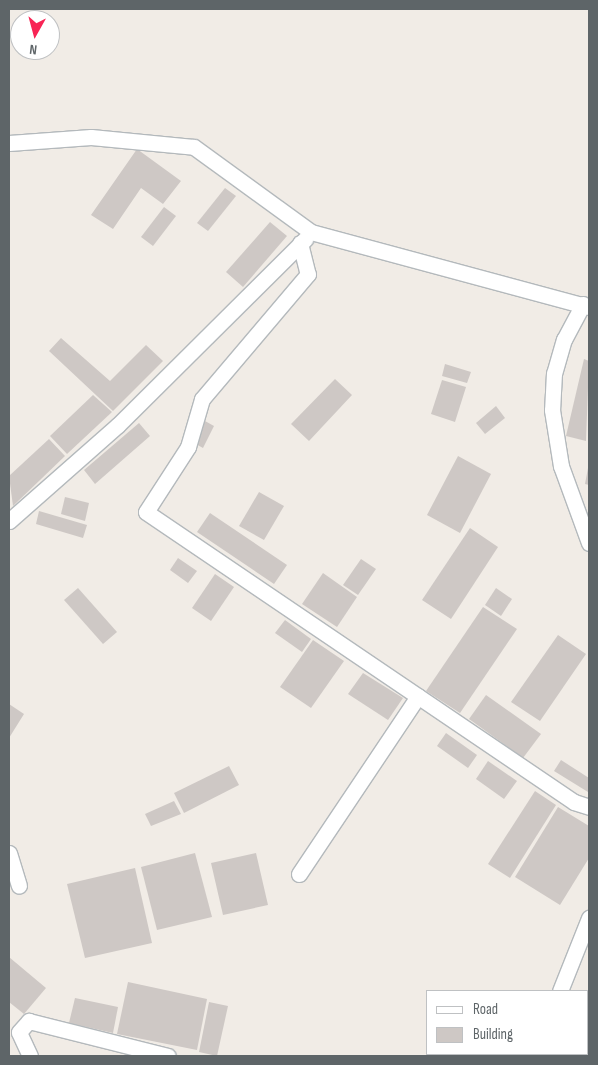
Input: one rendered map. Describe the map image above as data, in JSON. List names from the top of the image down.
{
  "legend": ["Road", "Building"],
  "north": "bottom"
}
